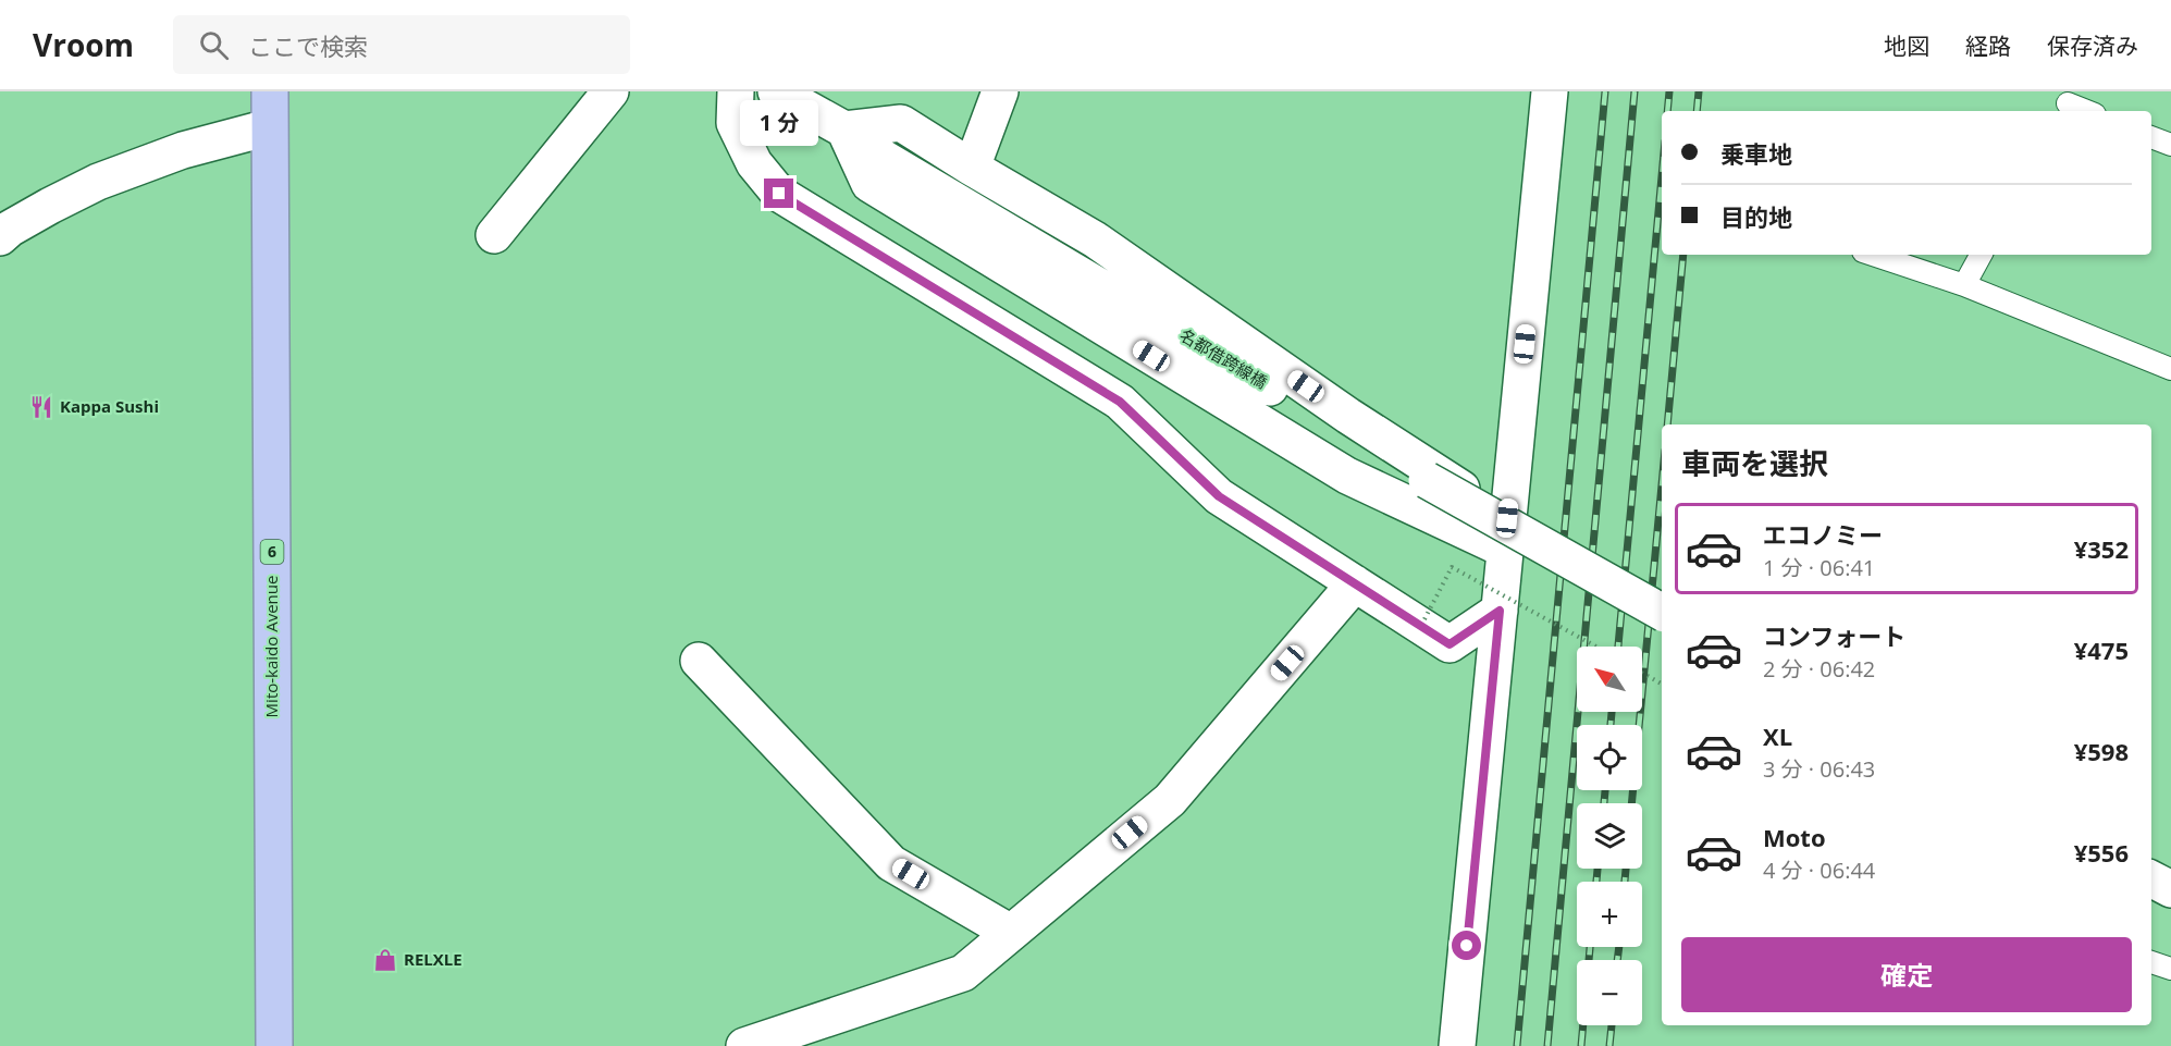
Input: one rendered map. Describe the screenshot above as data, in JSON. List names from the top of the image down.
{
  "streets": {
    "highway": ["6", "Mito-kaido Avenue"],
    "street": ["名都借跨線橋"]
  },
  "places": {
    "restaurant": ["Kappa Sushi"],
    "shop": ["RELXLE"]
  },
  "north": "top left",
  "page": {
    "header": "Vroom",
    "search": "ここで検索",
    "nav": ["地図", "経路", "保存済み"],
    "bubble": "1 分",
    "banner": ["乗車地", "目的地"],
    "heading": "車両を選択",
    "list": [
      {
        "name": "エコノミー",
        "note": "1 分 · 06:41",
        "value": "¥352"
      },
      {
        "name": "コンフォート",
        "note": "2 分 · 06:42",
        "value": "¥475"
      },
      {
        "name": "XL",
        "note": "3 分 · 06:43",
        "value": "¥598"
      },
      {
        "name": "Moto",
        "note": "4 分 · 06:44",
        "value": "¥556"
      }
    ],
    "map_buttons": ["+", "−"],
    "buttons": "確定"
  }
}
